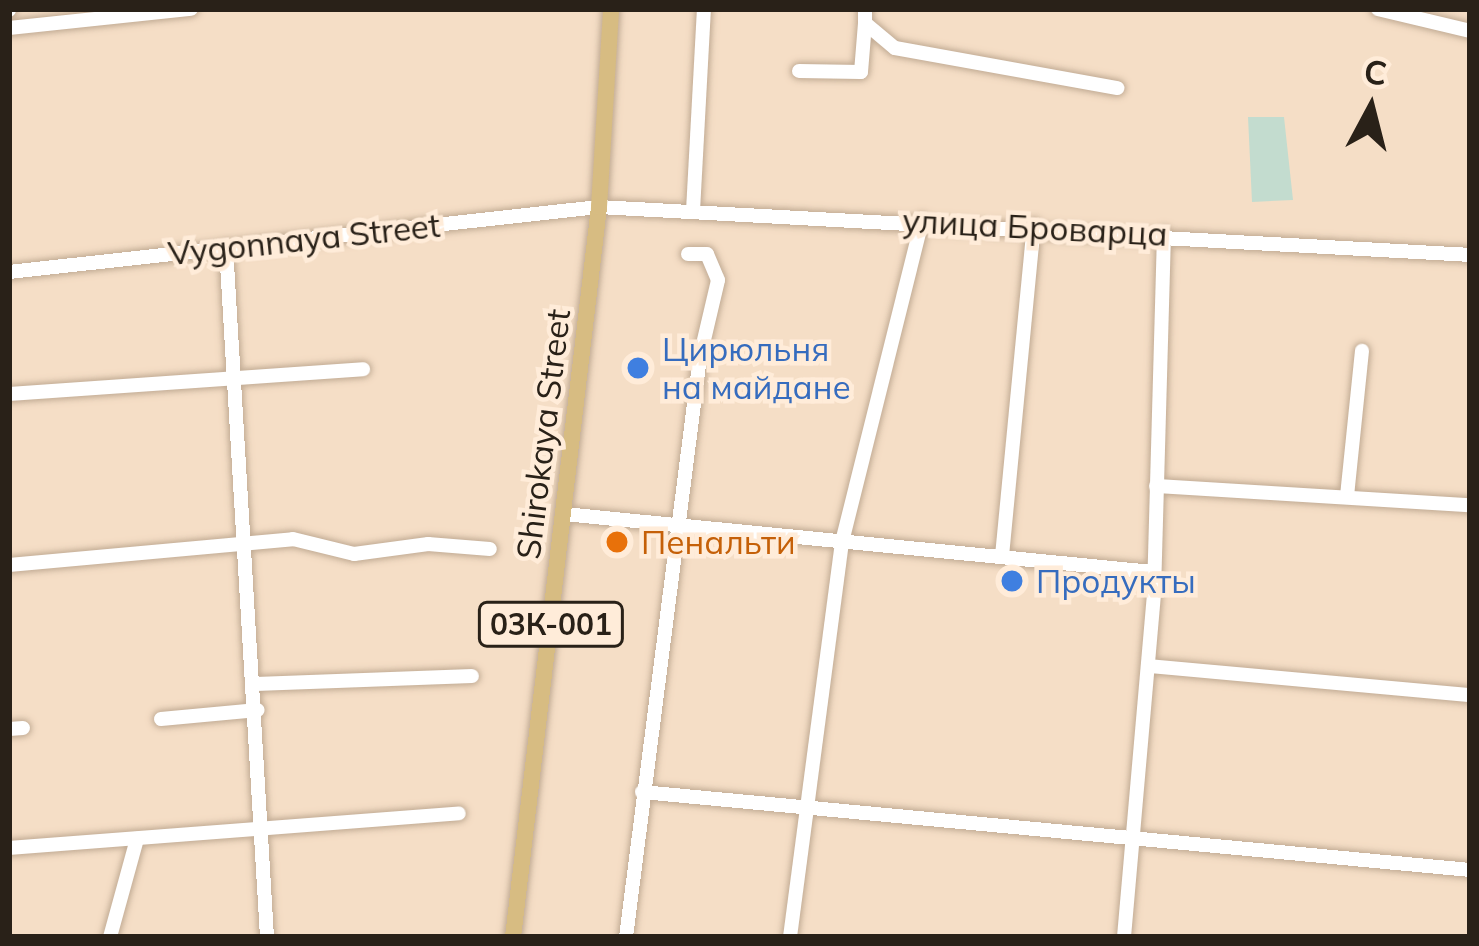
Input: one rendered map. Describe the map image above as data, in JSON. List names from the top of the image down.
{
  "streets": {
    "main road": ["Shirokaya Street", "03К-001"],
    "street": ["улица Броварца", "Vygonnaya Street"]
  },
  "crossings": [
    ["улица Броварца", "Vygonnaya Street"],
    ["улица Броварца", "Shirokaya Street"],
    ["Vygonnaya Street", "Shirokaya Street"]
  ],
  "places": ["Цирюльня на майдане", "Пенальти", "Продукты"],
  "north": "top"
}
